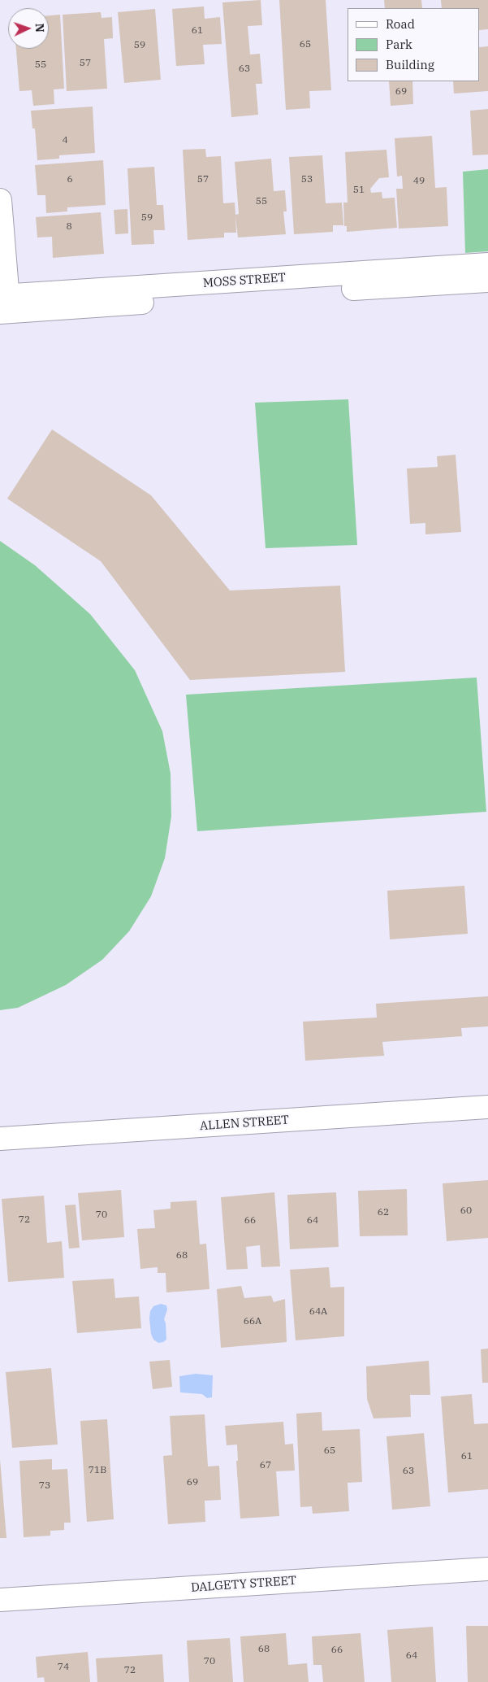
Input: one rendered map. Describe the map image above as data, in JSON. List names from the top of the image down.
{
  "streets": {
    "street": ["MOSS STREET", "ALLEN STREET", "DALGETY STREET"]
  },
  "house_numbers": [
    "61",
    "65",
    "59",
    "57",
    "55",
    "63",
    "69",
    "4",
    "6",
    "57",
    "53",
    "49",
    "51",
    "55",
    "59",
    "8",
    "60",
    "62",
    "70",
    "72",
    "66",
    "64",
    "68",
    "64A",
    "66A",
    "65",
    "61",
    "67",
    "71B",
    "63",
    "69",
    "73",
    "68",
    "66",
    "64",
    "70",
    "74",
    "72"
  ],
  "legend": ["Road", "Park", "Building"],
  "north": "right"
}
